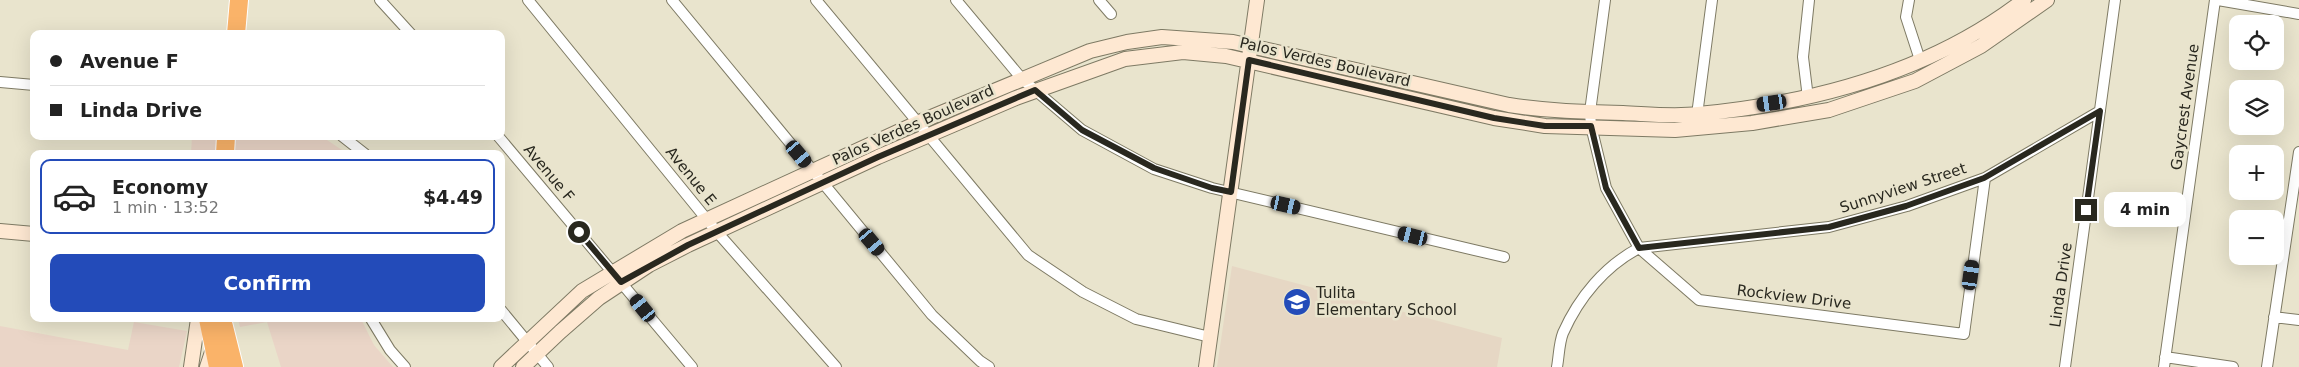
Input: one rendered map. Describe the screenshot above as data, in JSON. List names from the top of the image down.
{
  "streets": {
    "main road": ["Palos Verdes Boulevard"],
    "street": [
      "Gaycrest Avenue",
      "Avenue F",
      "Avenue E",
      "Sunnyview Street",
      "Linda Drive",
      "Rockview Drive"
    ]
  },
  "crossings": [
    ["Palos Verdes Boulevard", "Avenue F"],
    ["Palos Verdes Boulevard", "Avenue E"],
    ["Sunnyview Street", "Linda Drive"],
    ["Sunnyview Street", "Rockview Drive"]
  ],
  "places": {
    "school or university": ["Tulita Elementary School"]
  },
  "page": {
    "map_buttons": ["+", "−"],
    "banner": ["Avenue F", "Linda Drive"],
    "list": [
      {
        "name": "Economy",
        "note": "1 min · 13:52",
        "value": "$4.49"
      }
    ],
    "bubble": "4 min",
    "buttons": "Confirm"
  }
}
